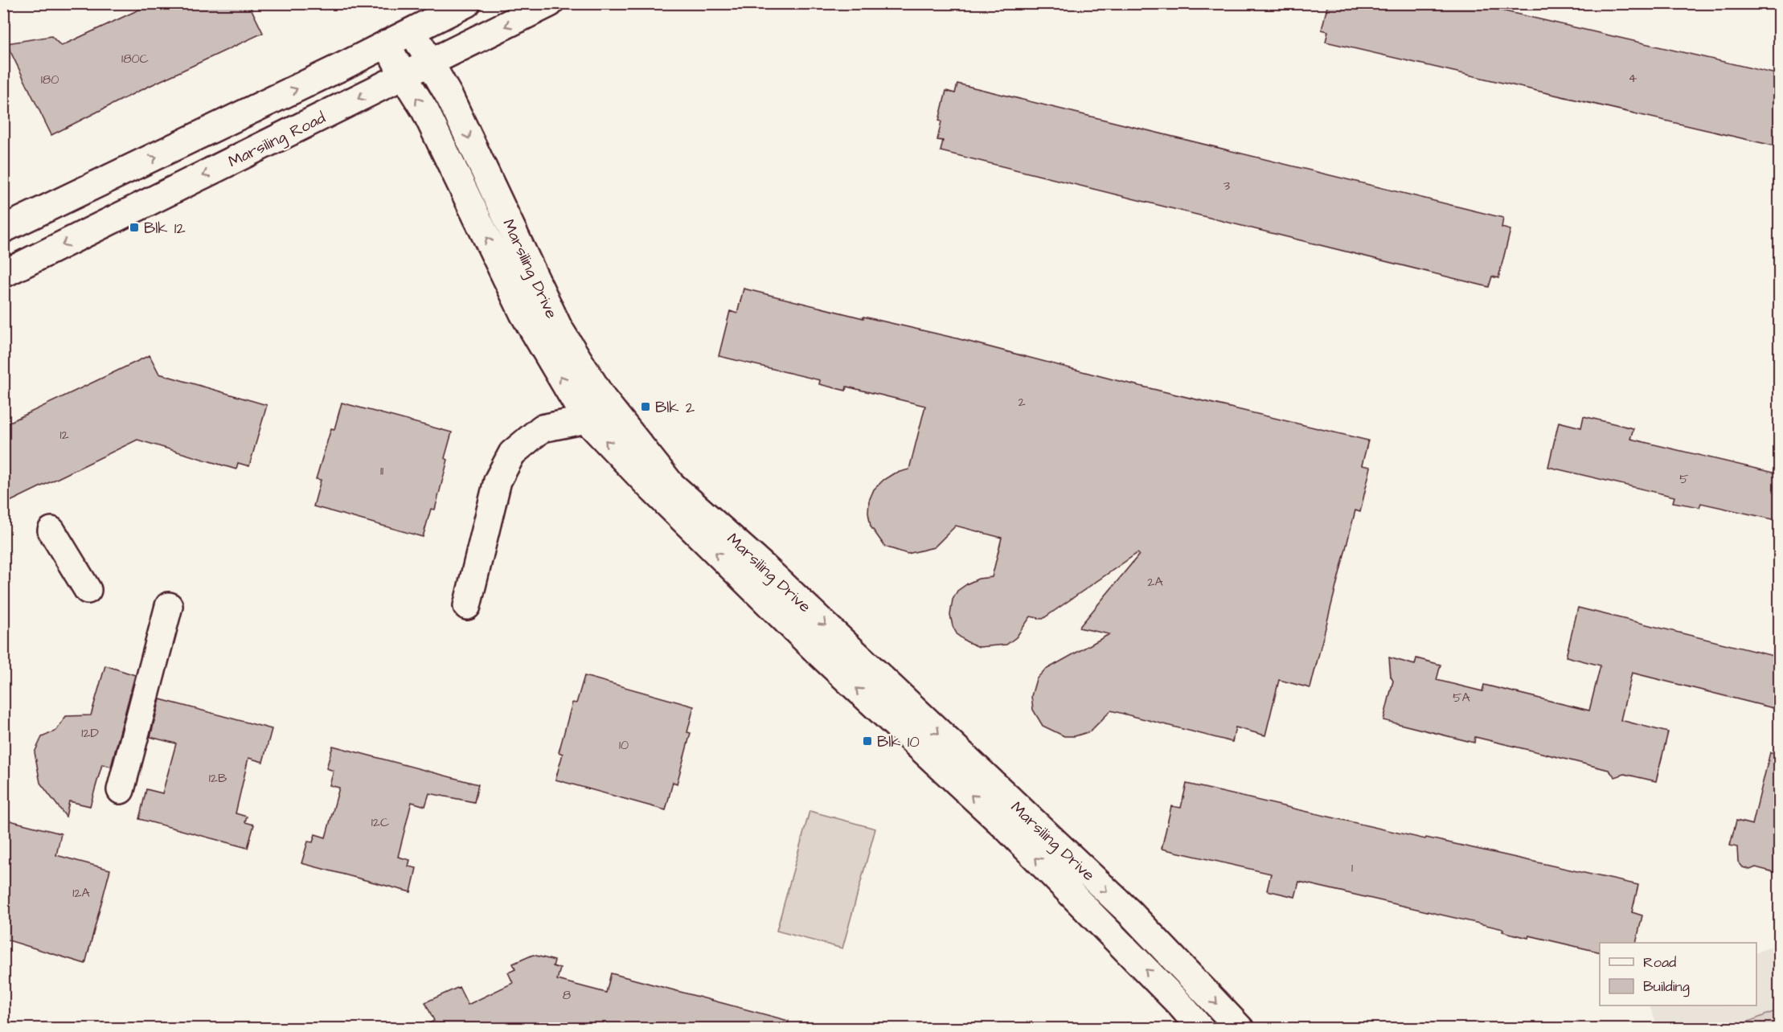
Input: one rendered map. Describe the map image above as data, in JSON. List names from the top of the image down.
{
  "streets": {
    "street": ["Marsiling Road", "Marsiling Drive"]
  },
  "crossings": [
    ["Marsiling Road", "Marsiling Drive"]
  ],
  "places": {
    "transit": ["Blk 12", "Blk 2", "Blk 10"]
  },
  "house_numbers": [
    "180C",
    "4",
    "180",
    "3",
    "2",
    "12",
    "11",
    "5",
    "2A",
    "5A",
    "12D",
    "10",
    "12B",
    "12C",
    "1",
    "12A",
    "8"
  ],
  "legend": ["Road", "Building"]
}
